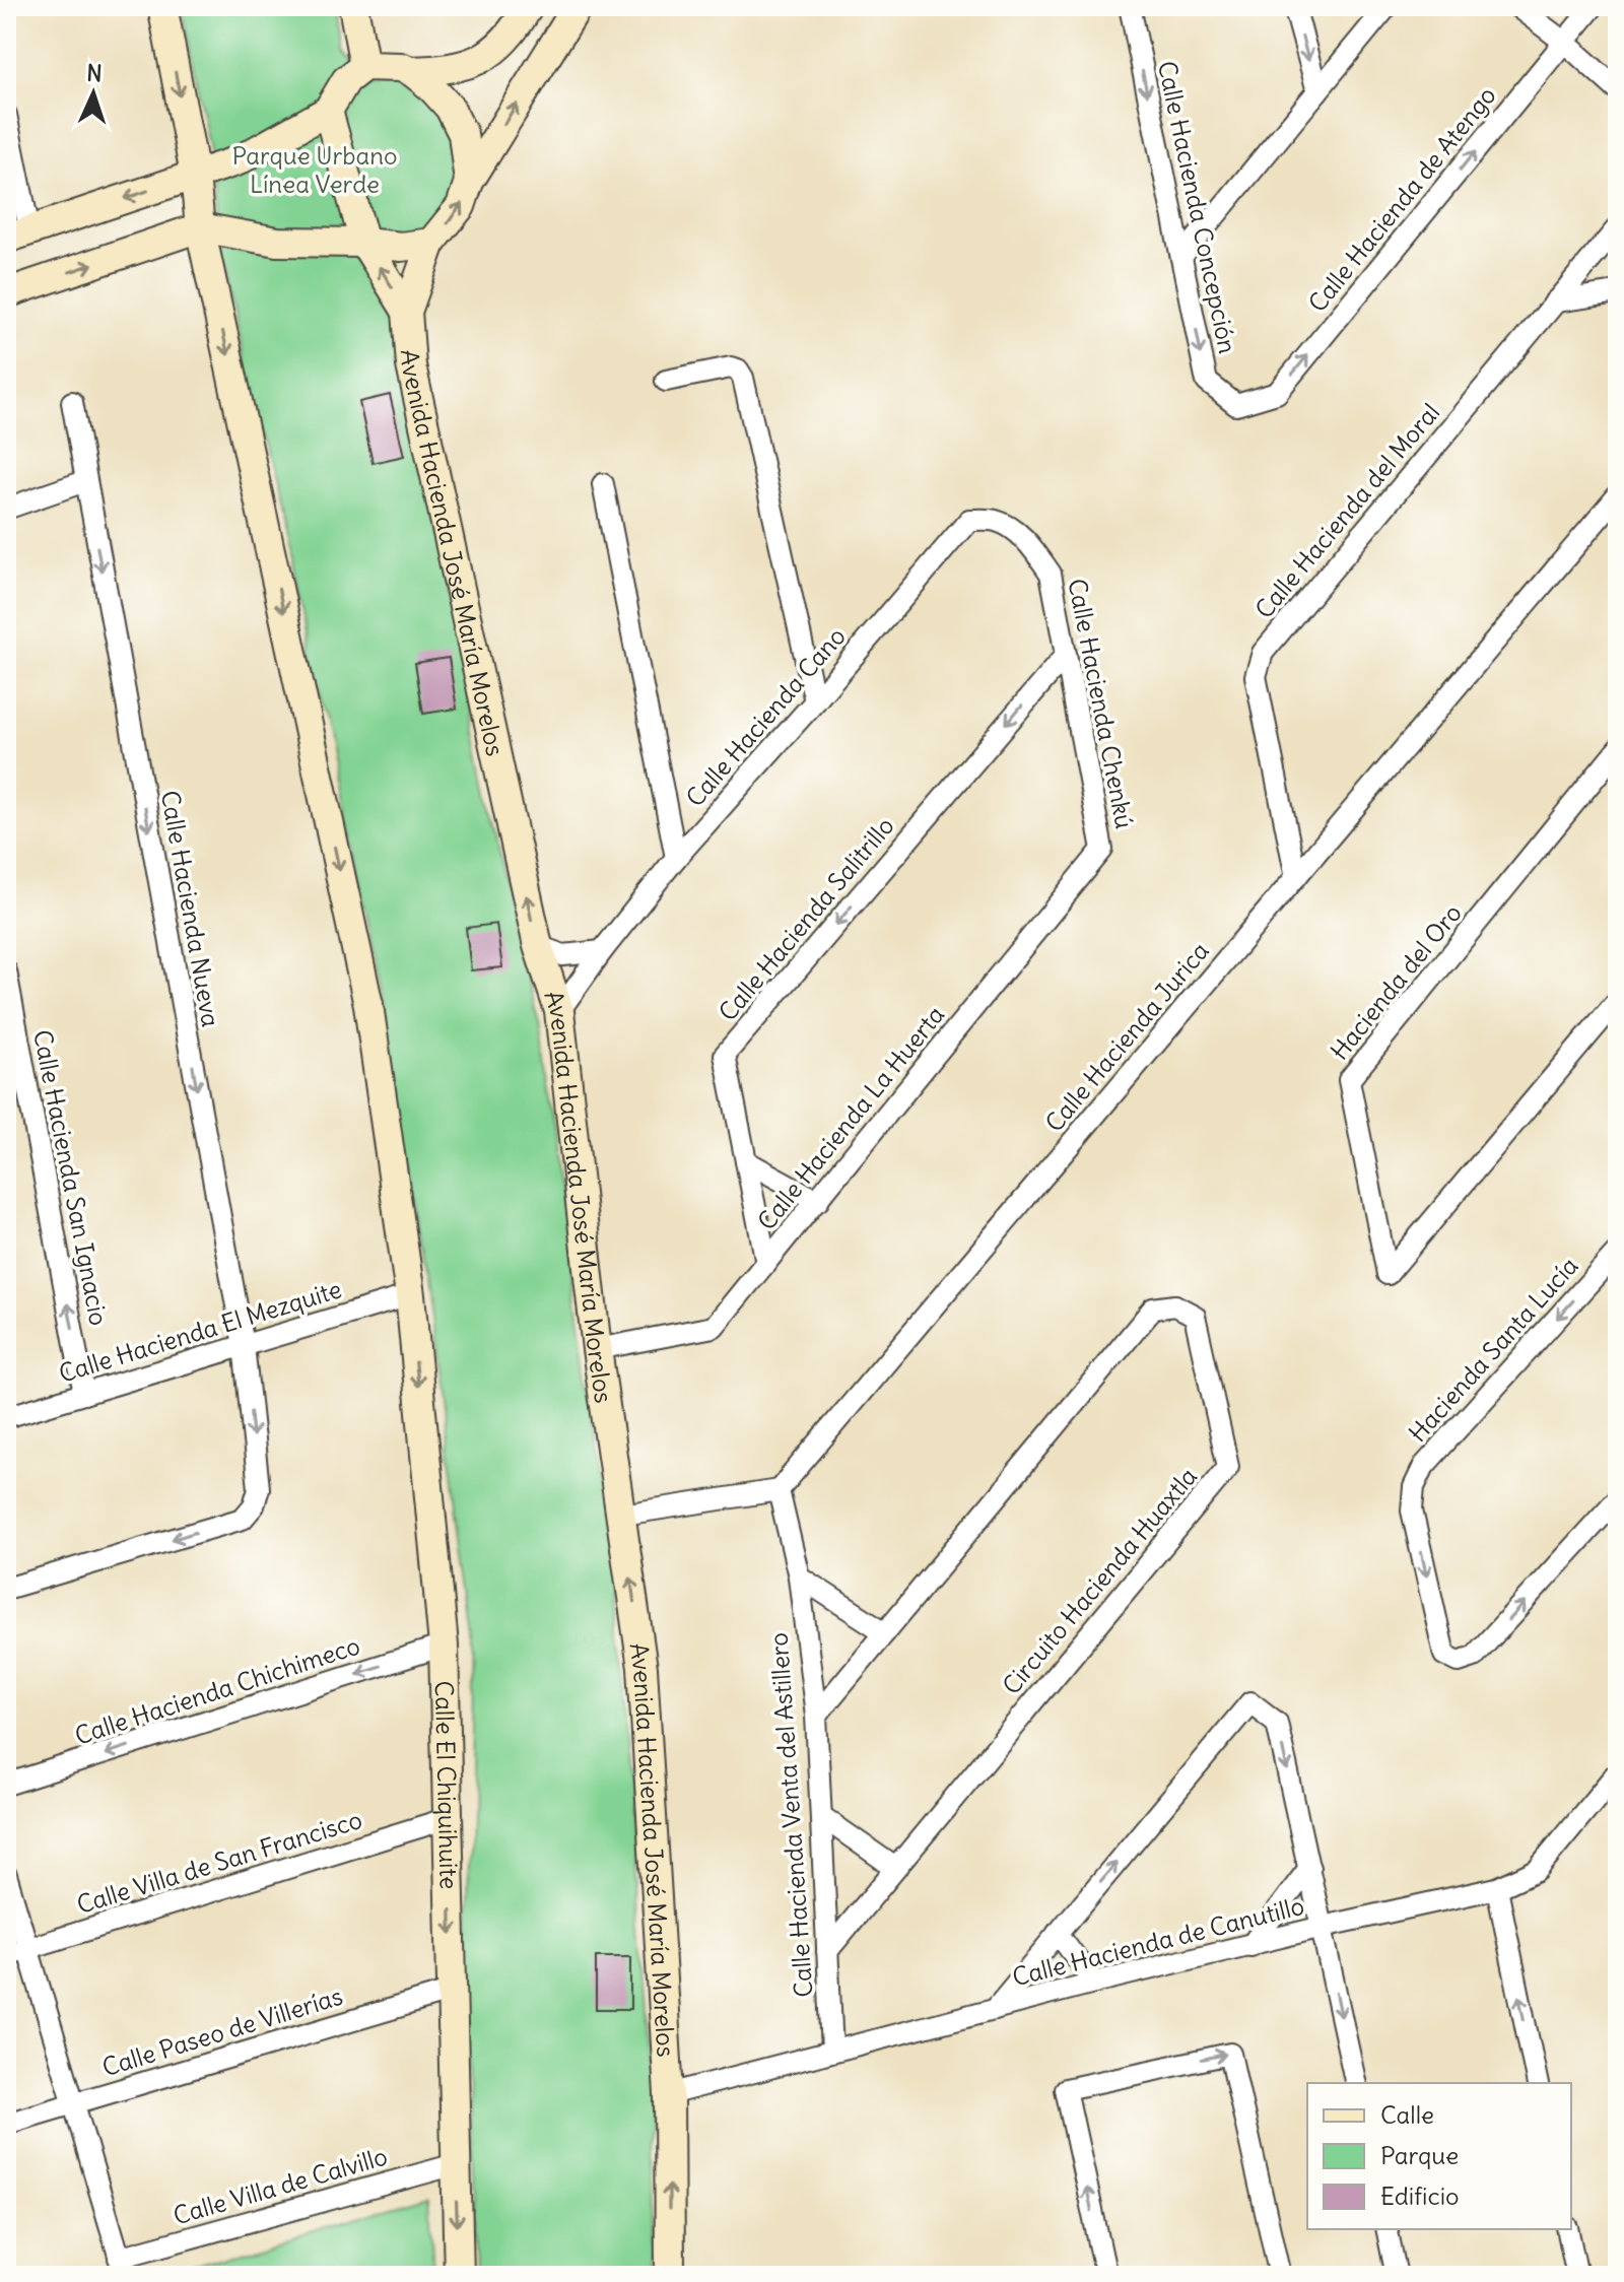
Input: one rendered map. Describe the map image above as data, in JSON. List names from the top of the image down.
{
  "streets": {
    "main road": ["Avenida Hacienda José María Morelos", "Calle El Chiquihuite"],
    "street": [
      "Calle Hacienda de Atengo",
      "Calle Hacienda Concepción",
      "Calle Hacienda del Moral",
      "Calle Hacienda Chenkú",
      "Calle Hacienda Cano",
      "Calle Hacienda Nueva",
      "Calle Hacienda Salitrillo",
      "Hacienda del Oro",
      "Calle Hacienda Jurica",
      "Calle Hacienda La Huerta",
      "Calle Hacienda San Ignacio",
      "Calle Hacienda El Mezquite",
      "Hacienda Santa Lucía",
      "Circuito Hacienda Huaxtla",
      "Calle Hacienda Chichimeco",
      "Calle Hacienda Venta del Astillero",
      "Calle Villa de San Francisco",
      "Calle Hacienda de Canutillo",
      "Calle Paseo de Villerías",
      "Calle Villa de Calvillo"
    ]
  },
  "crossings": [
    ["Calle Hacienda de Atengo", "Calle Hacienda Concepción"],
    ["Calle Hacienda del Moral", "Calle Hacienda Jurica"],
    ["Avenida Hacienda José María Morelos", "Calle Hacienda Cano"],
    ["Avenida Hacienda José María Morelos", "Calle Hacienda La Huerta"],
    ["Avenida Hacienda José María Morelos", "Calle Hacienda de Canutillo"],
    ["Calle Hacienda Chenkú", "Calle Hacienda Cano"],
    ["Calle Hacienda Chenkú", "Calle Hacienda Salitrillo"],
    ["Calle Hacienda Chenkú", "Calle Hacienda La Huerta"],
    ["Calle Hacienda Nueva", "Calle Hacienda El Mezquite"],
    ["Calle Hacienda Salitrillo", "Calle Hacienda La Huerta"],
    ["Calle Hacienda Jurica", "Calle Hacienda Venta del Astillero"],
    ["Calle Hacienda San Ignacio", "Calle Hacienda El Mezquite"],
    ["Calle Hacienda El Mezquite", "Calle El Chiquihuite"],
    ["Circuito Hacienda Huaxtla", "Calle Hacienda Venta del Astillero"],
    ["Calle Hacienda Chichimeco", "Calle El Chiquihuite"],
    ["Calle El Chiquihuite", "Calle Villa de San Francisco"],
    ["Calle El Chiquihuite", "Calle Paseo de Villerías"],
    ["Calle El Chiquihuite", "Calle Villa de Calvillo"],
    ["Calle Hacienda Venta del Astillero", "Calle Hacienda de Canutillo"]
  ],
  "one_way": [
    "Calle Hacienda Concepción",
    "Calle Hacienda Nueva",
    "Calle Hacienda Salitrillo",
    "Calle Hacienda San Ignacio",
    "Calle Hacienda Chichimeco",
    "Calle El Chiquihuite"
  ],
  "parks": ["Parque Urbano Línea Verde"],
  "legend": ["Calle", "Parque", "Edificio"],
  "north": "top"
}
